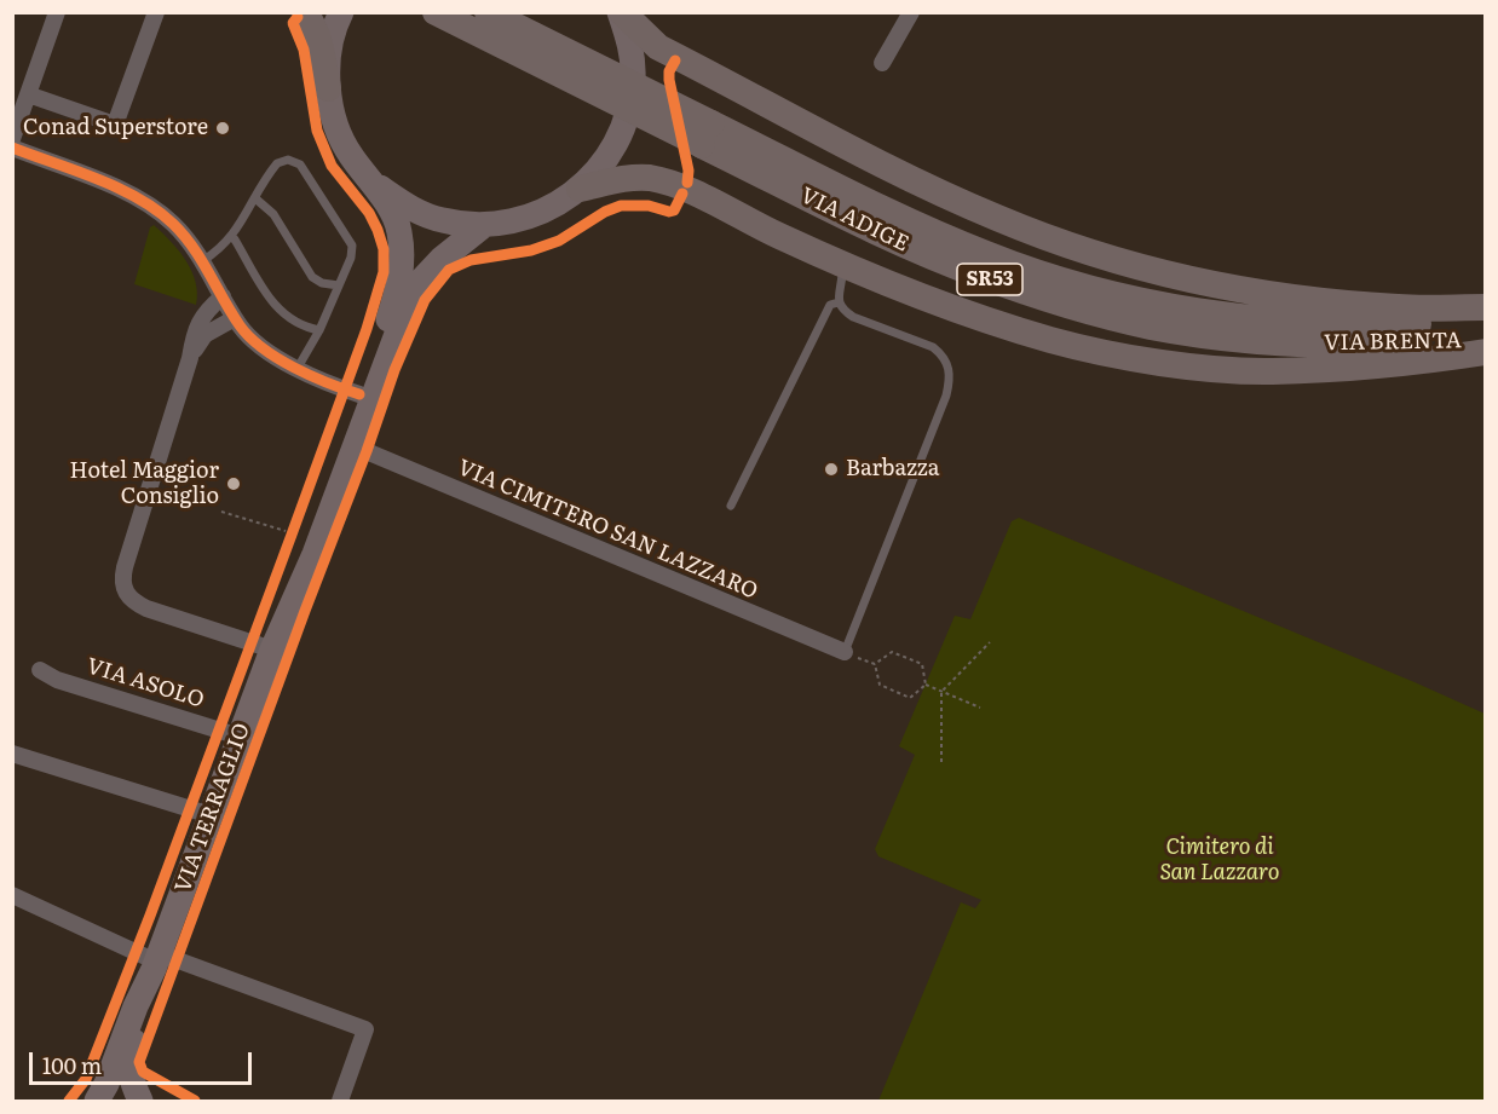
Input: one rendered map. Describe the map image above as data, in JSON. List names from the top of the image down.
{
  "streets": {
    "highway": ["VIA ADIGE", "SR53", "VIA BRENTA"],
    "main road": ["VIA TERRAGLIO"],
    "street": ["VIA CIMITERO SAN LAZZARO", "VIA ASOLO"]
  },
  "crossings": [
    ["VIA ADIGE", "VIA BRENTA"],
    ["VIA CIMITERO SAN LAZZARO", "VIA TERRAGLIO"],
    ["VIA ASOLO", "VIA TERRAGLIO"]
  ],
  "parks": ["Cimitero di San Lazzaro"],
  "places": ["Conad Superstore", "Barbazza", "Hotel Maggior Consiglio"],
  "scale_bar": "100 m"
}
